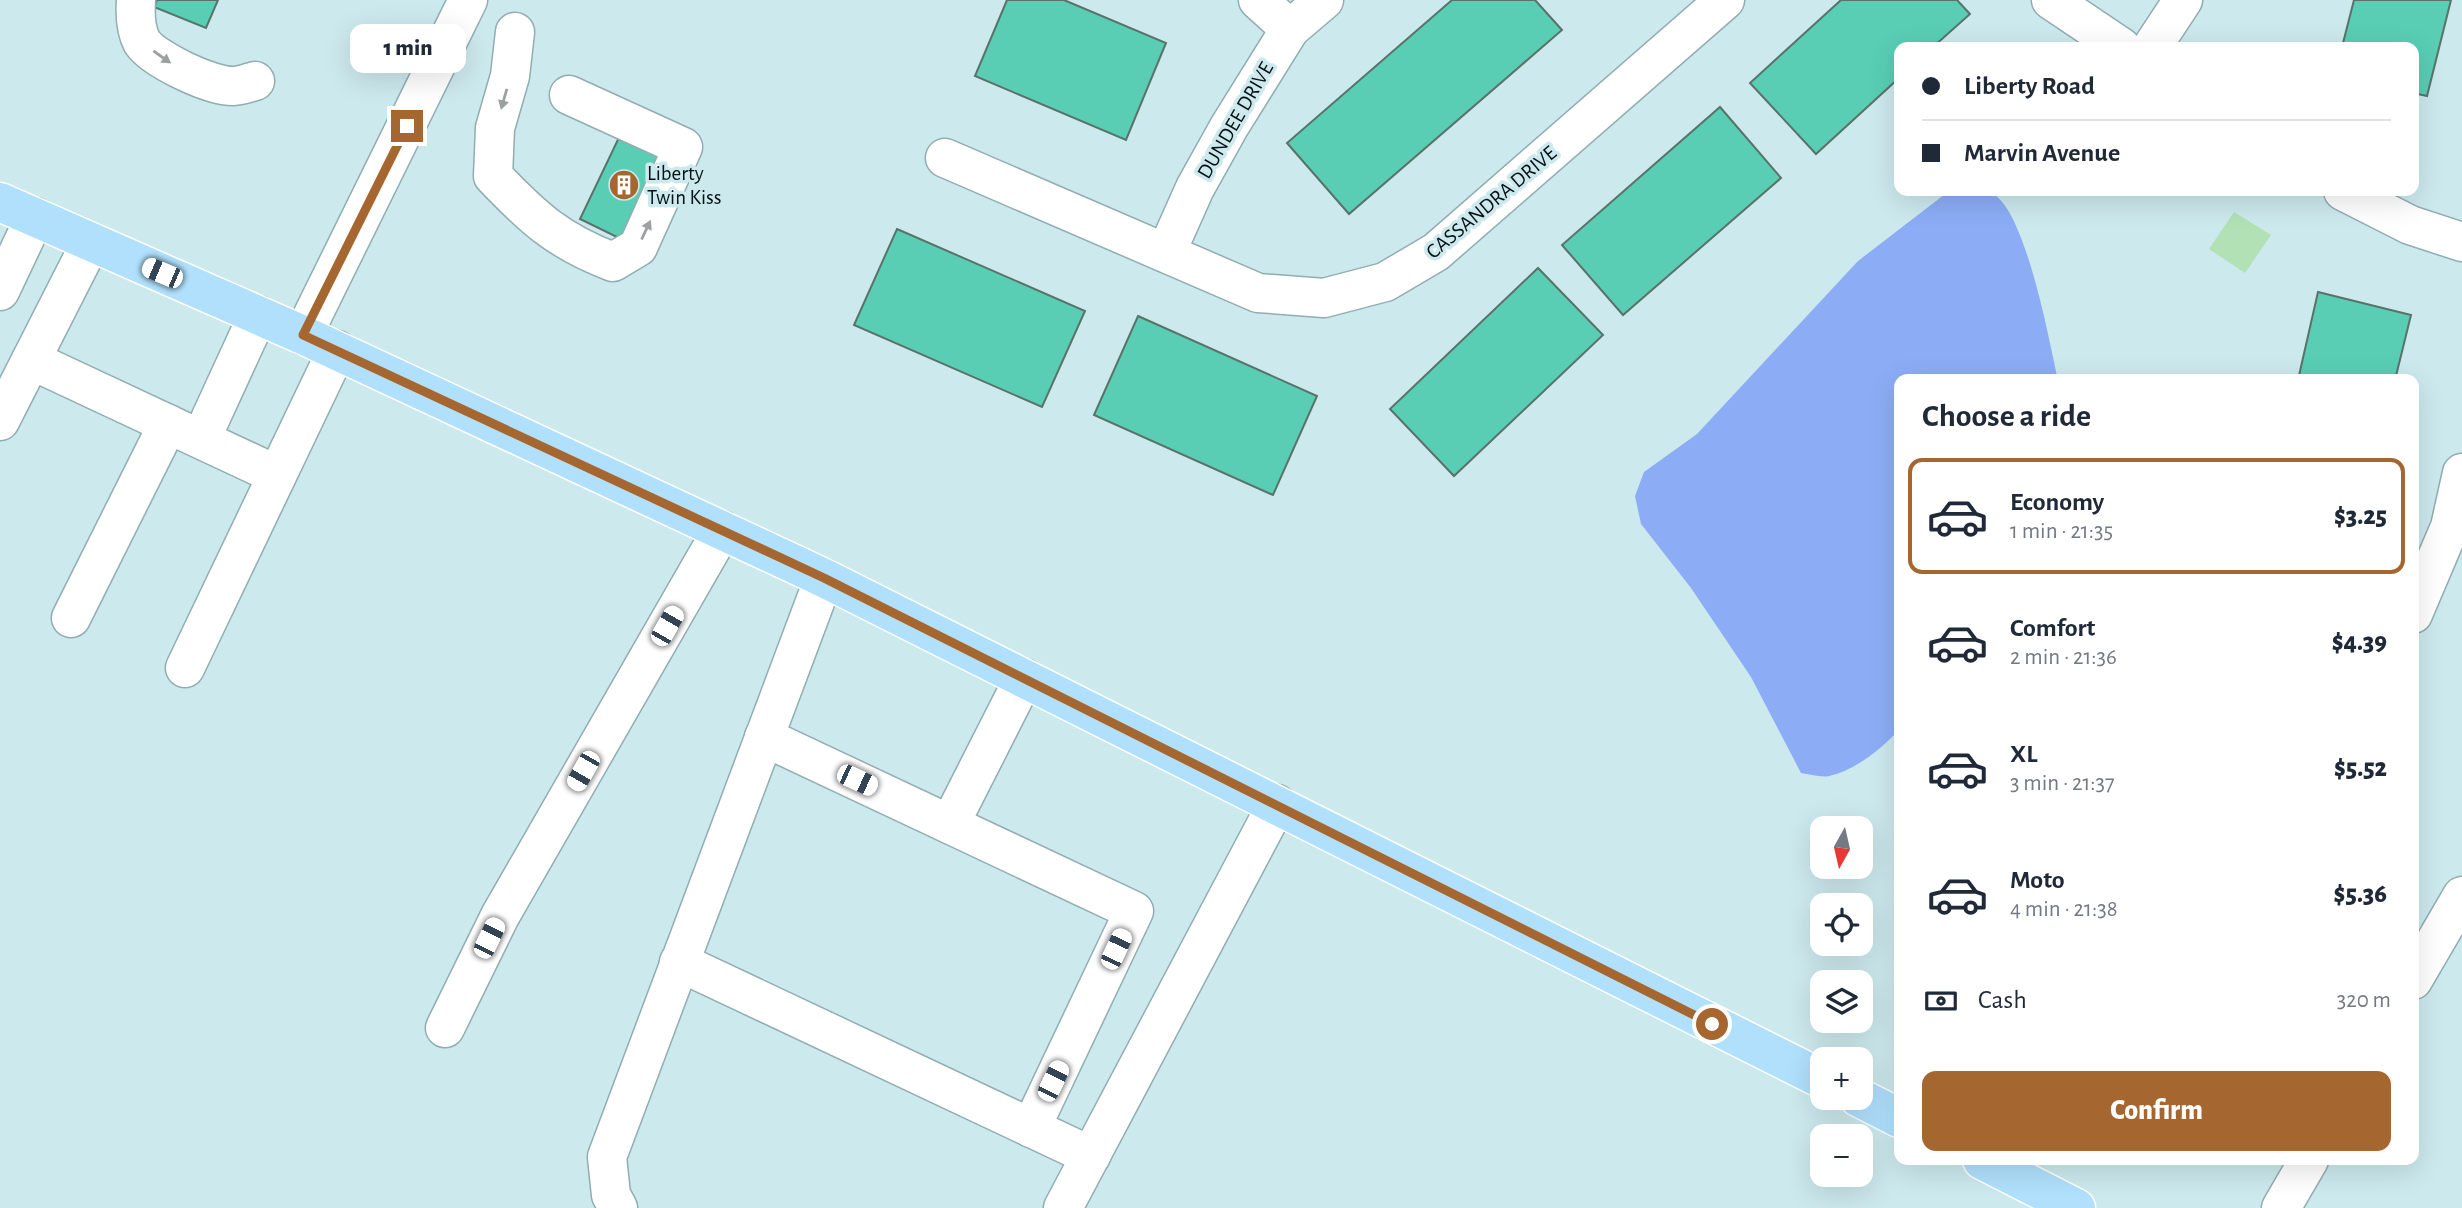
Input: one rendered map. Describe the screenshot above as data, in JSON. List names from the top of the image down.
{
  "streets": {
    "street": ["DUNDEE DRIVE", "CASSANDRA DRIVE"]
  },
  "crossings": [
    ["DUNDEE DRIVE", "CASSANDRA DRIVE"]
  ],
  "places": {
    "building": ["Liberty Twin Kiss"]
  },
  "north": "bottom",
  "page": {
    "bubble": "1 min",
    "banner": ["Liberty Road", "Marvin Avenue"],
    "heading": "Choose a ride",
    "list": [
      {
        "name": "Economy",
        "note": "1 min · 21:35",
        "value": "$3.25"
      },
      {
        "name": "Comfort",
        "note": "2 min · 21:36",
        "value": "$4.39"
      },
      {
        "name": "XL",
        "note": "3 min · 21:37",
        "value": "$5.52"
      },
      {
        "name": "Moto",
        "note": "4 min · 21:38",
        "value": "$5.36"
      }
    ],
    "map_buttons": ["+", "−"],
    "pay": ["Cash", "320 m"],
    "buttons": "Confirm"
  }
}
